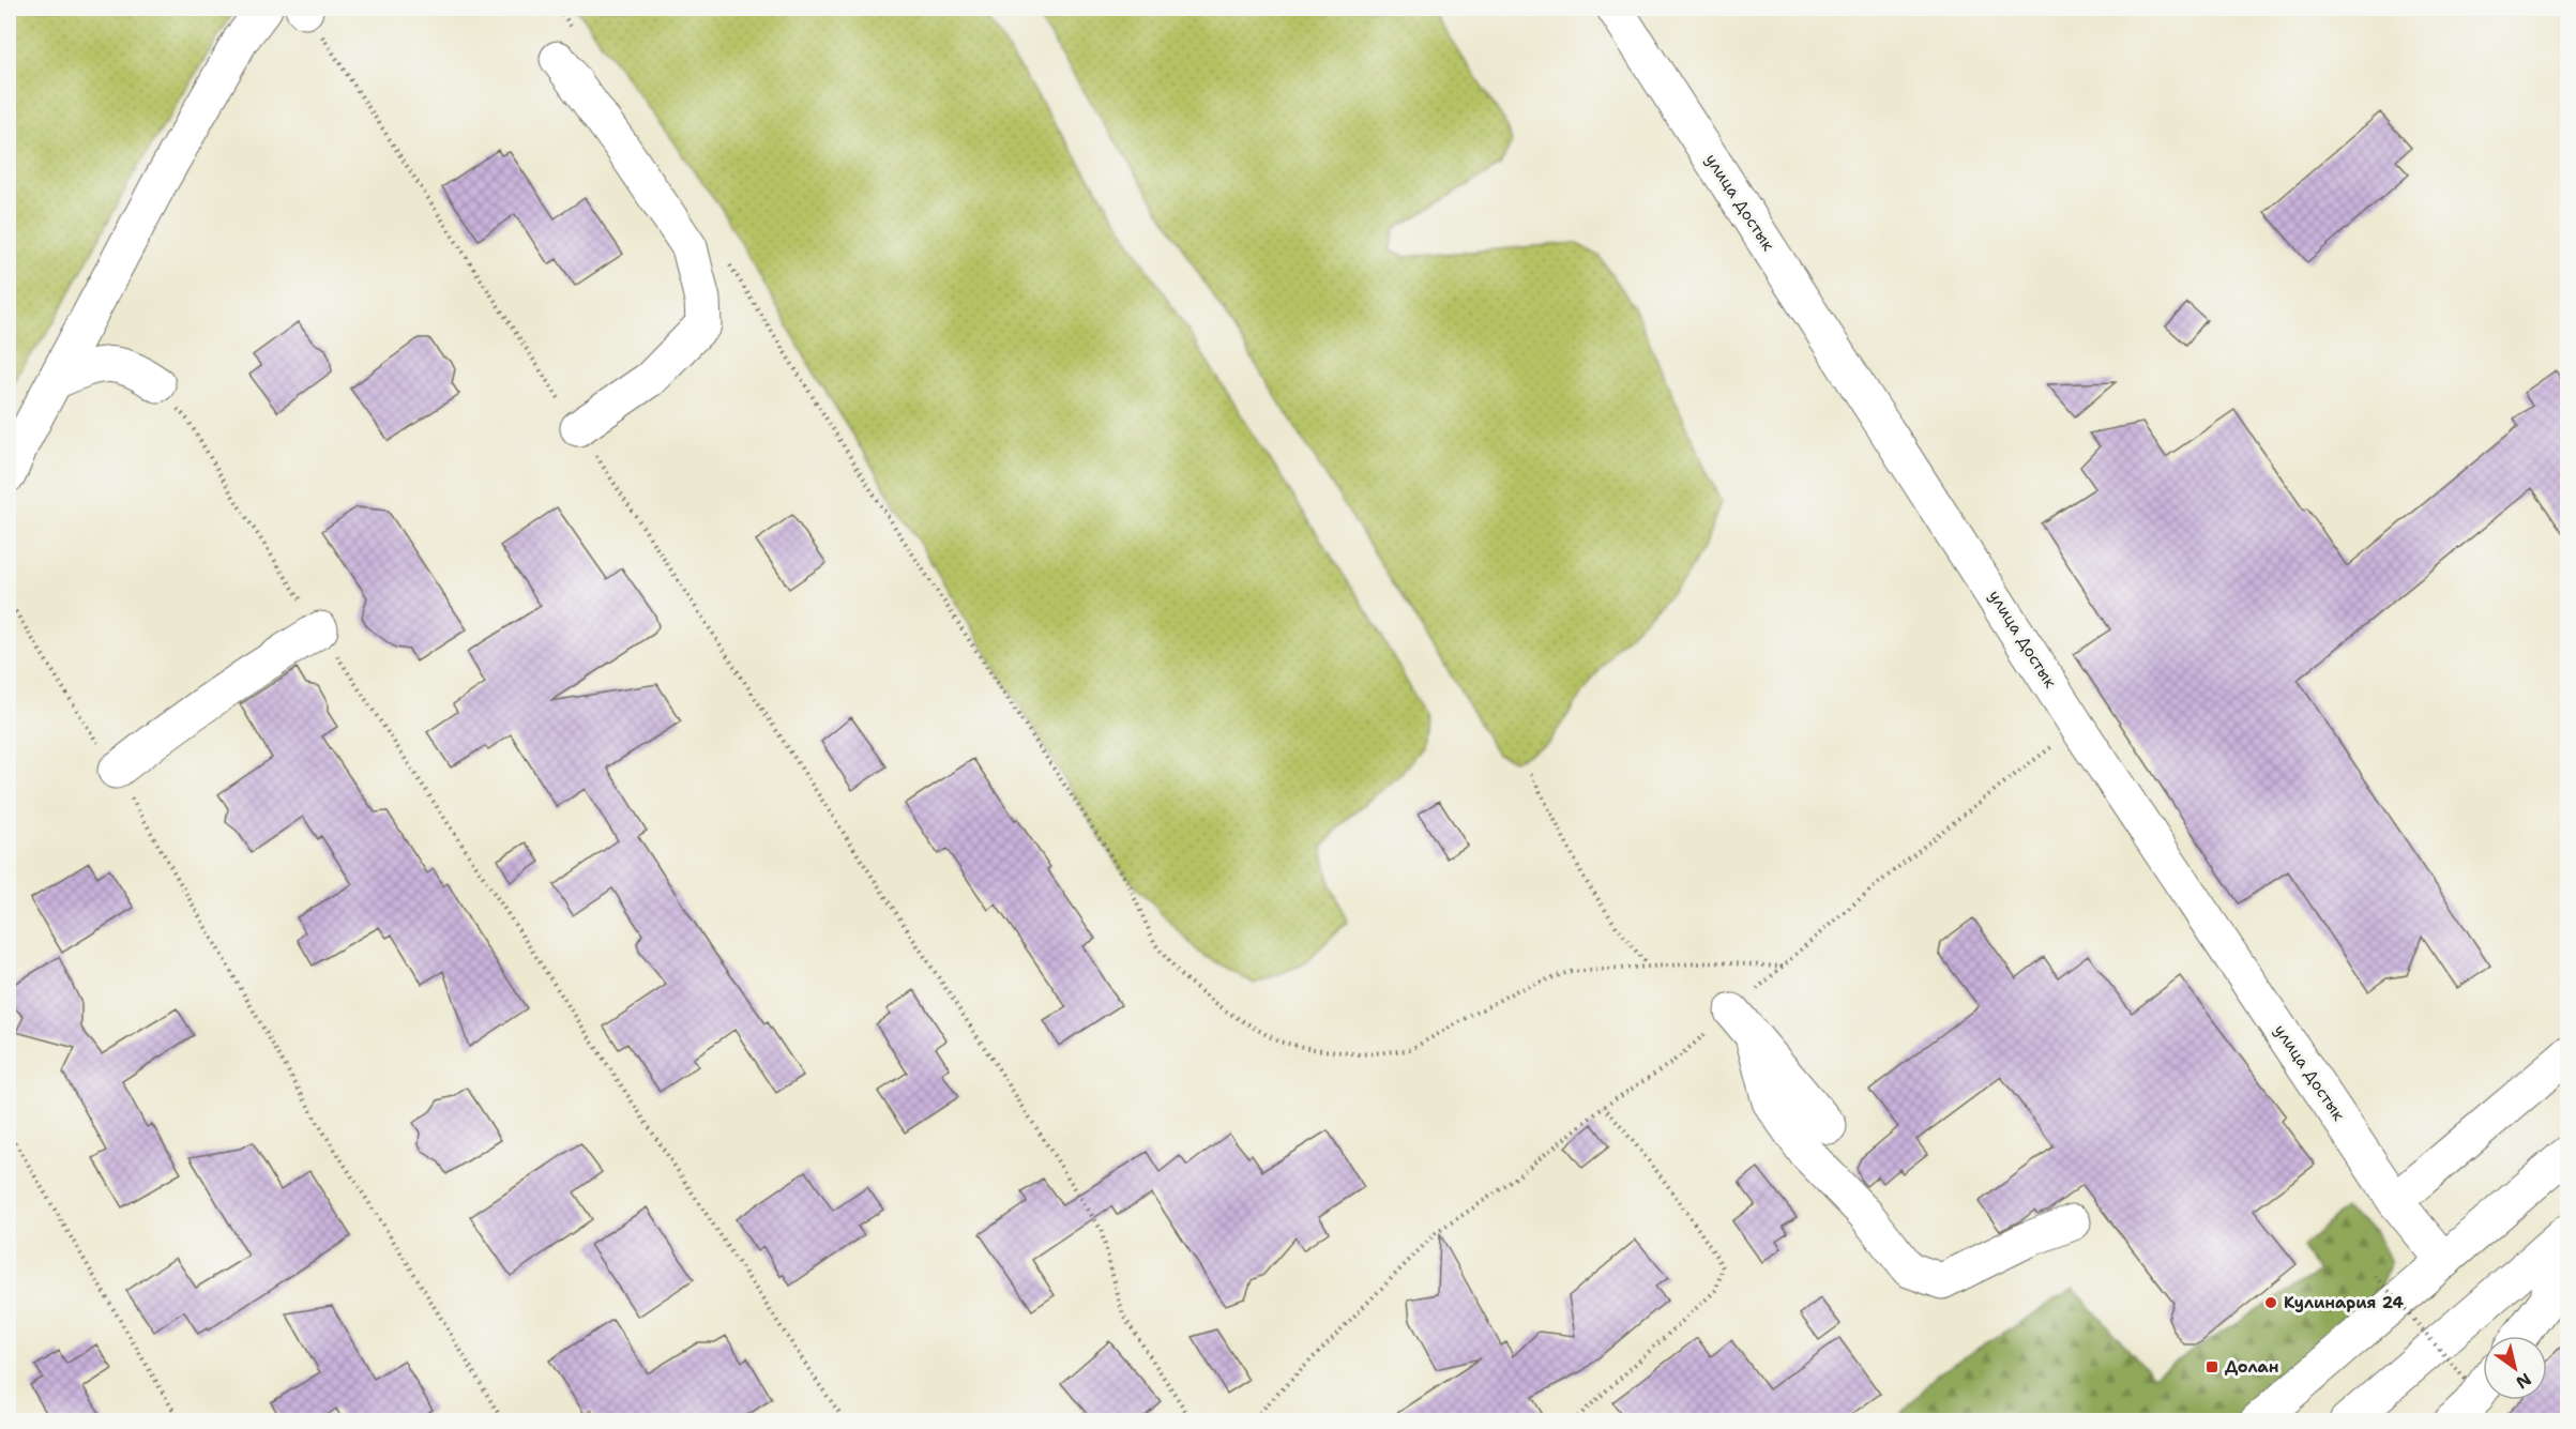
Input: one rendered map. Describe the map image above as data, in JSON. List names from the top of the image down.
{
  "streets": {
    "main road": ["улица Достык"]
  },
  "places": {
    "other": ["Кулинария 24"],
    "transit": ["Долан"]
  },
  "north": "bottom right"
}
